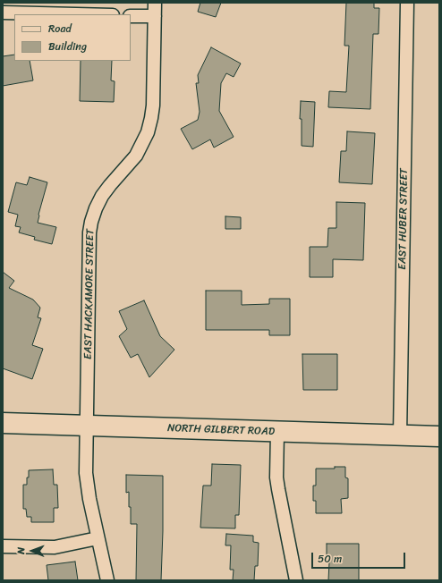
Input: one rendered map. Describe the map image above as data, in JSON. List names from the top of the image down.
{
  "streets": {
    "main road": ["NORTH GILBERT ROAD"],
    "street": ["EAST HUBER STREET", "EAST HACKAMORE STREET"]
  },
  "crossings": [
    ["EAST HUBER STREET", "NORTH GILBERT ROAD"],
    ["EAST HACKAMORE STREET", "NORTH GILBERT ROAD"]
  ],
  "legend": ["Road", "Building"],
  "scale_bar": "50 m",
  "north": "left"
}
